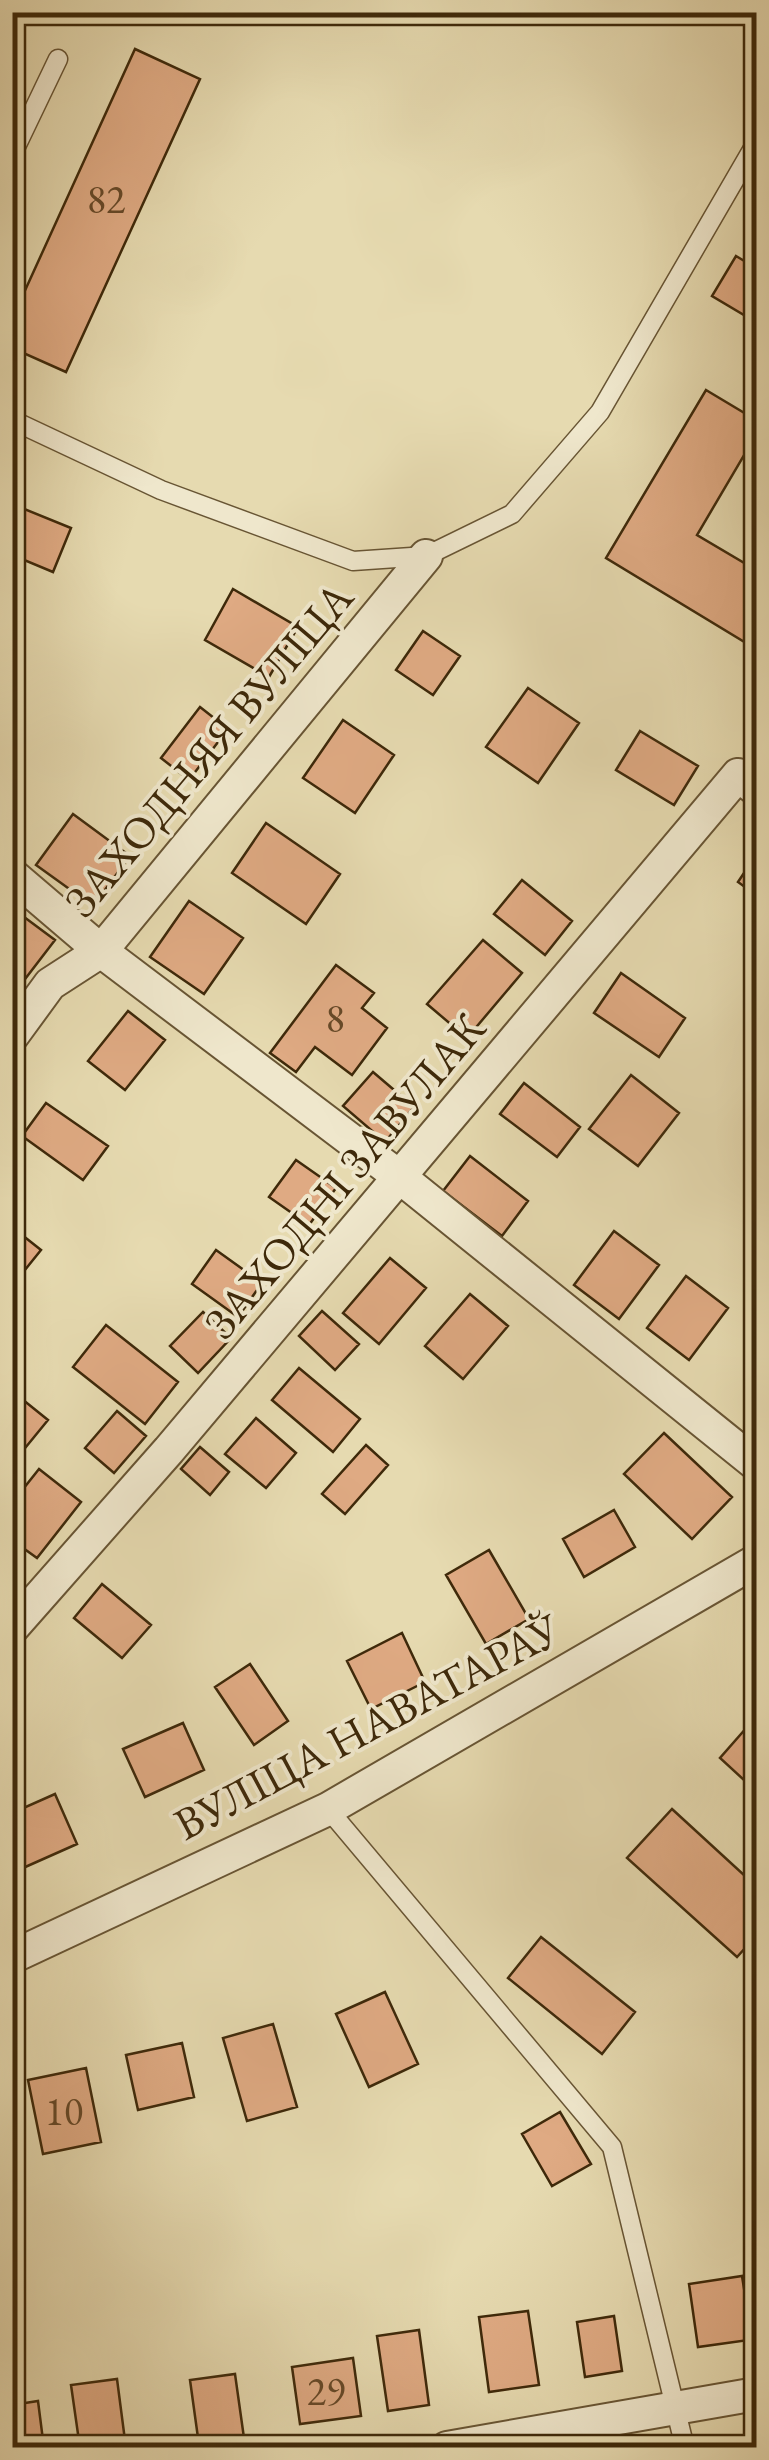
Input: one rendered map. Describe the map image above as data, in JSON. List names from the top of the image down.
{
  "streets": {
    "street": ["ЗАХОДНЯЯ ВУЛІЦА", "ЗАХОДНІ ЗАВУЛАК", "ВУЛІЦА НАВАТАРАЎ"]
  },
  "house_numbers": [
    "82",
    "8",
    "10",
    "29"
  ]
}
